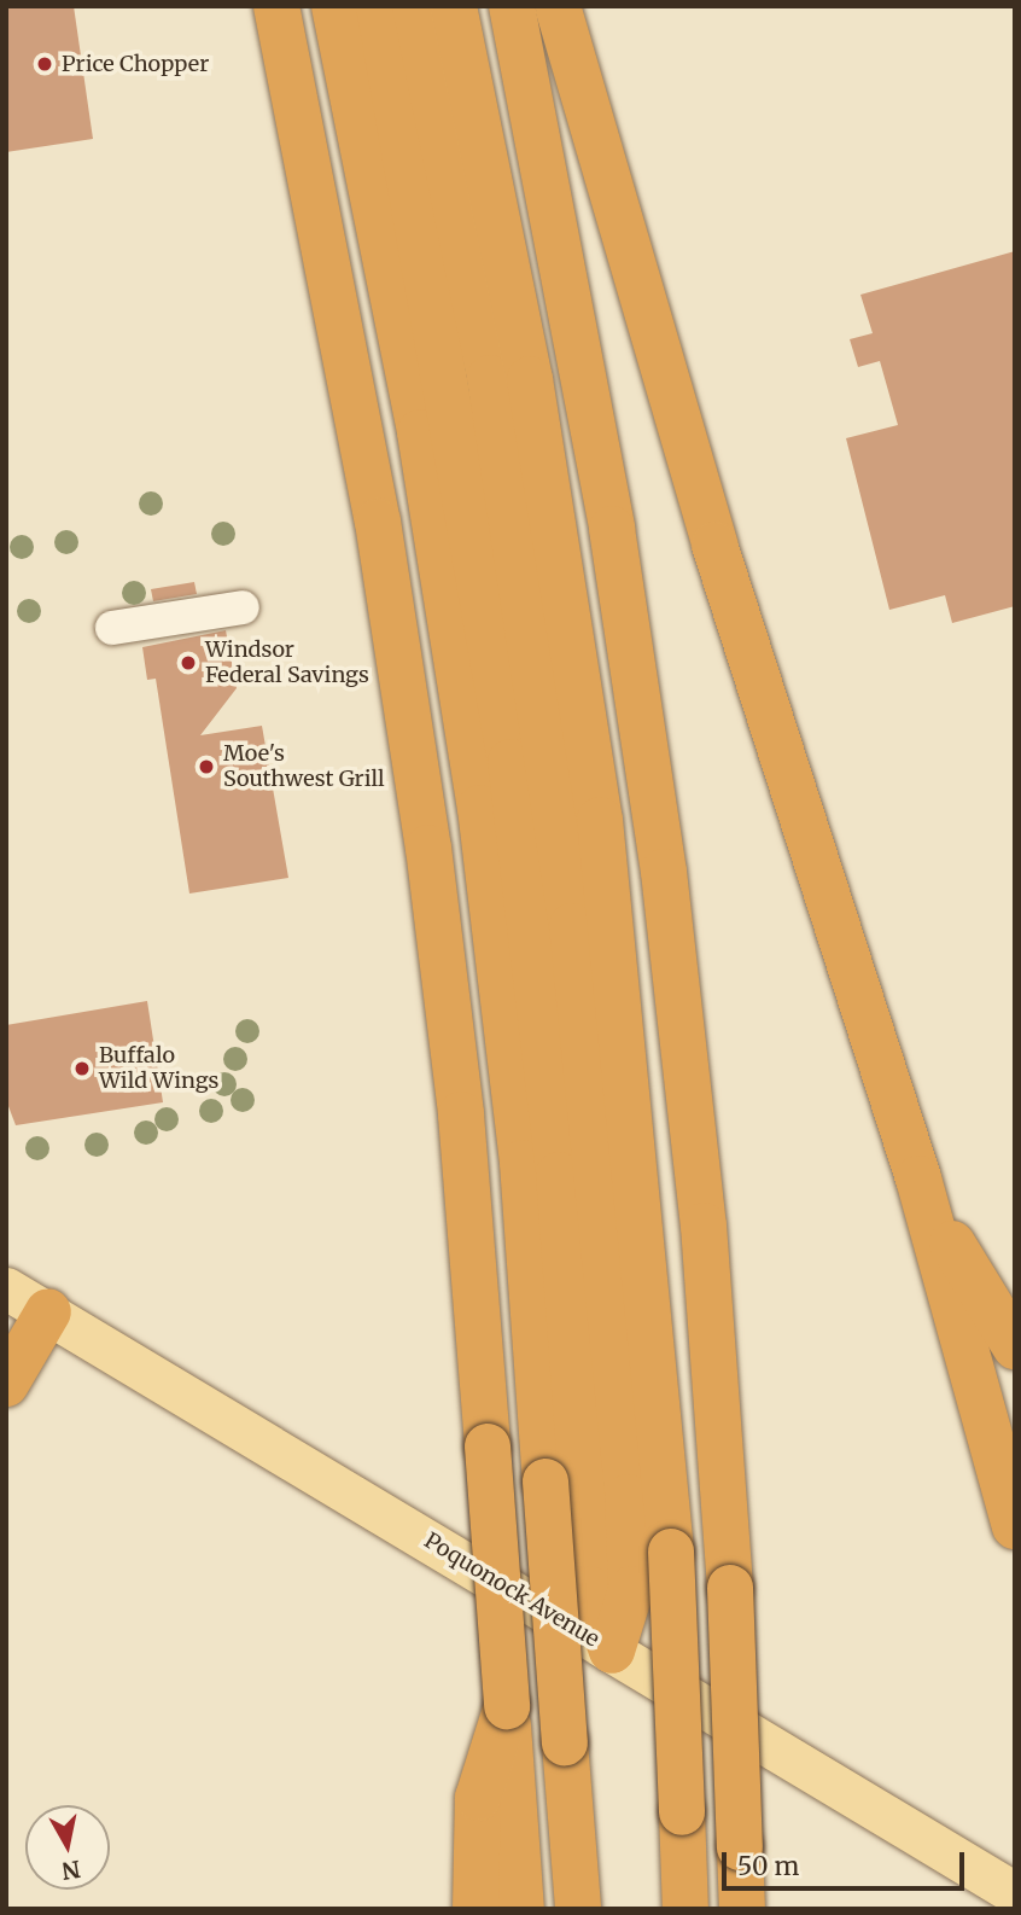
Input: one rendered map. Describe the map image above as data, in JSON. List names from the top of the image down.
{
  "streets": {
    "main road": ["Poquonock Avenue"]
  },
  "places": [
    "Price Chopper",
    "Windsor Federal Savings",
    "Moe's Southwest Grill",
    "Buffalo Wild Wings"
  ],
  "scale_bar": "50 m",
  "north": "bottom"
}
